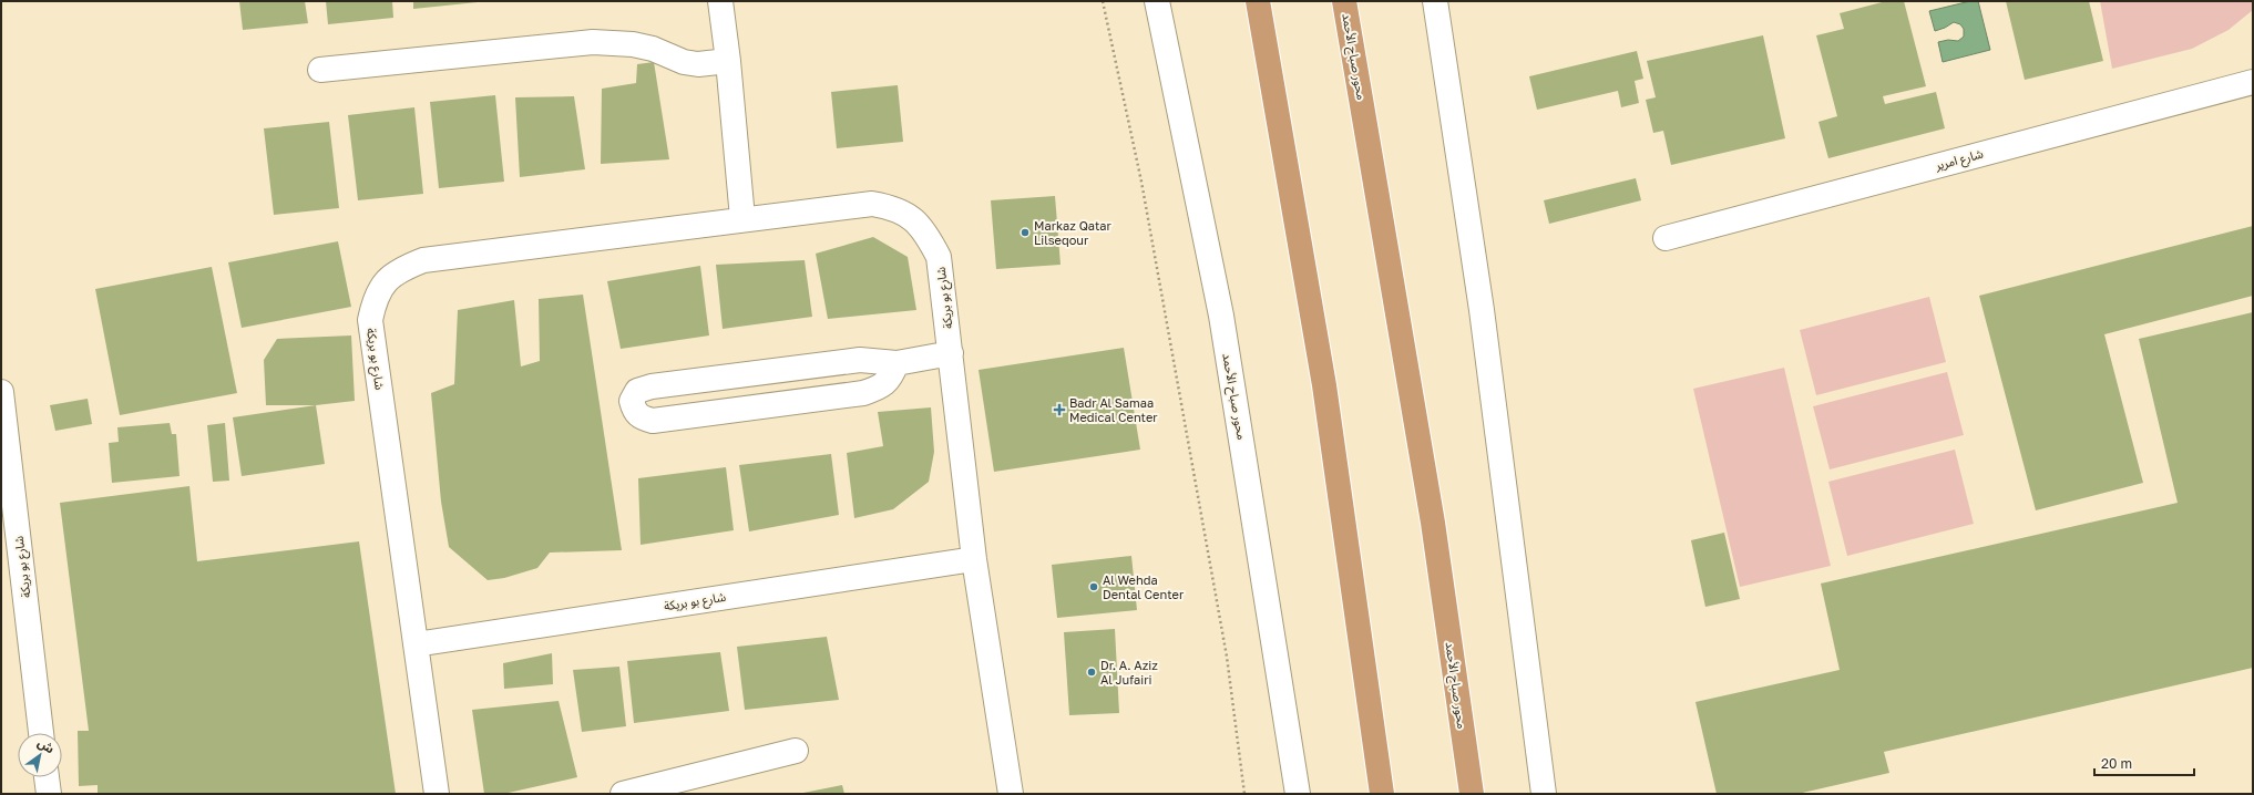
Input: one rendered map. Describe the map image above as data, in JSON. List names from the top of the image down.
{
  "streets": {
    "highway": ["محور صباح الأحمد"],
    "street": ["شارع امرير", "شارع بو بريكة"]
  },
  "places": {
    "other": ["Markaz Qatar Lilseqour", "Al Wehda Dental Center", "Dr. A. Aziz Al Jufairi"],
    "health": ["Badr Al Samaa Medical Center"]
  },
  "scale_bar": "20 m",
  "north": "top right"
}
